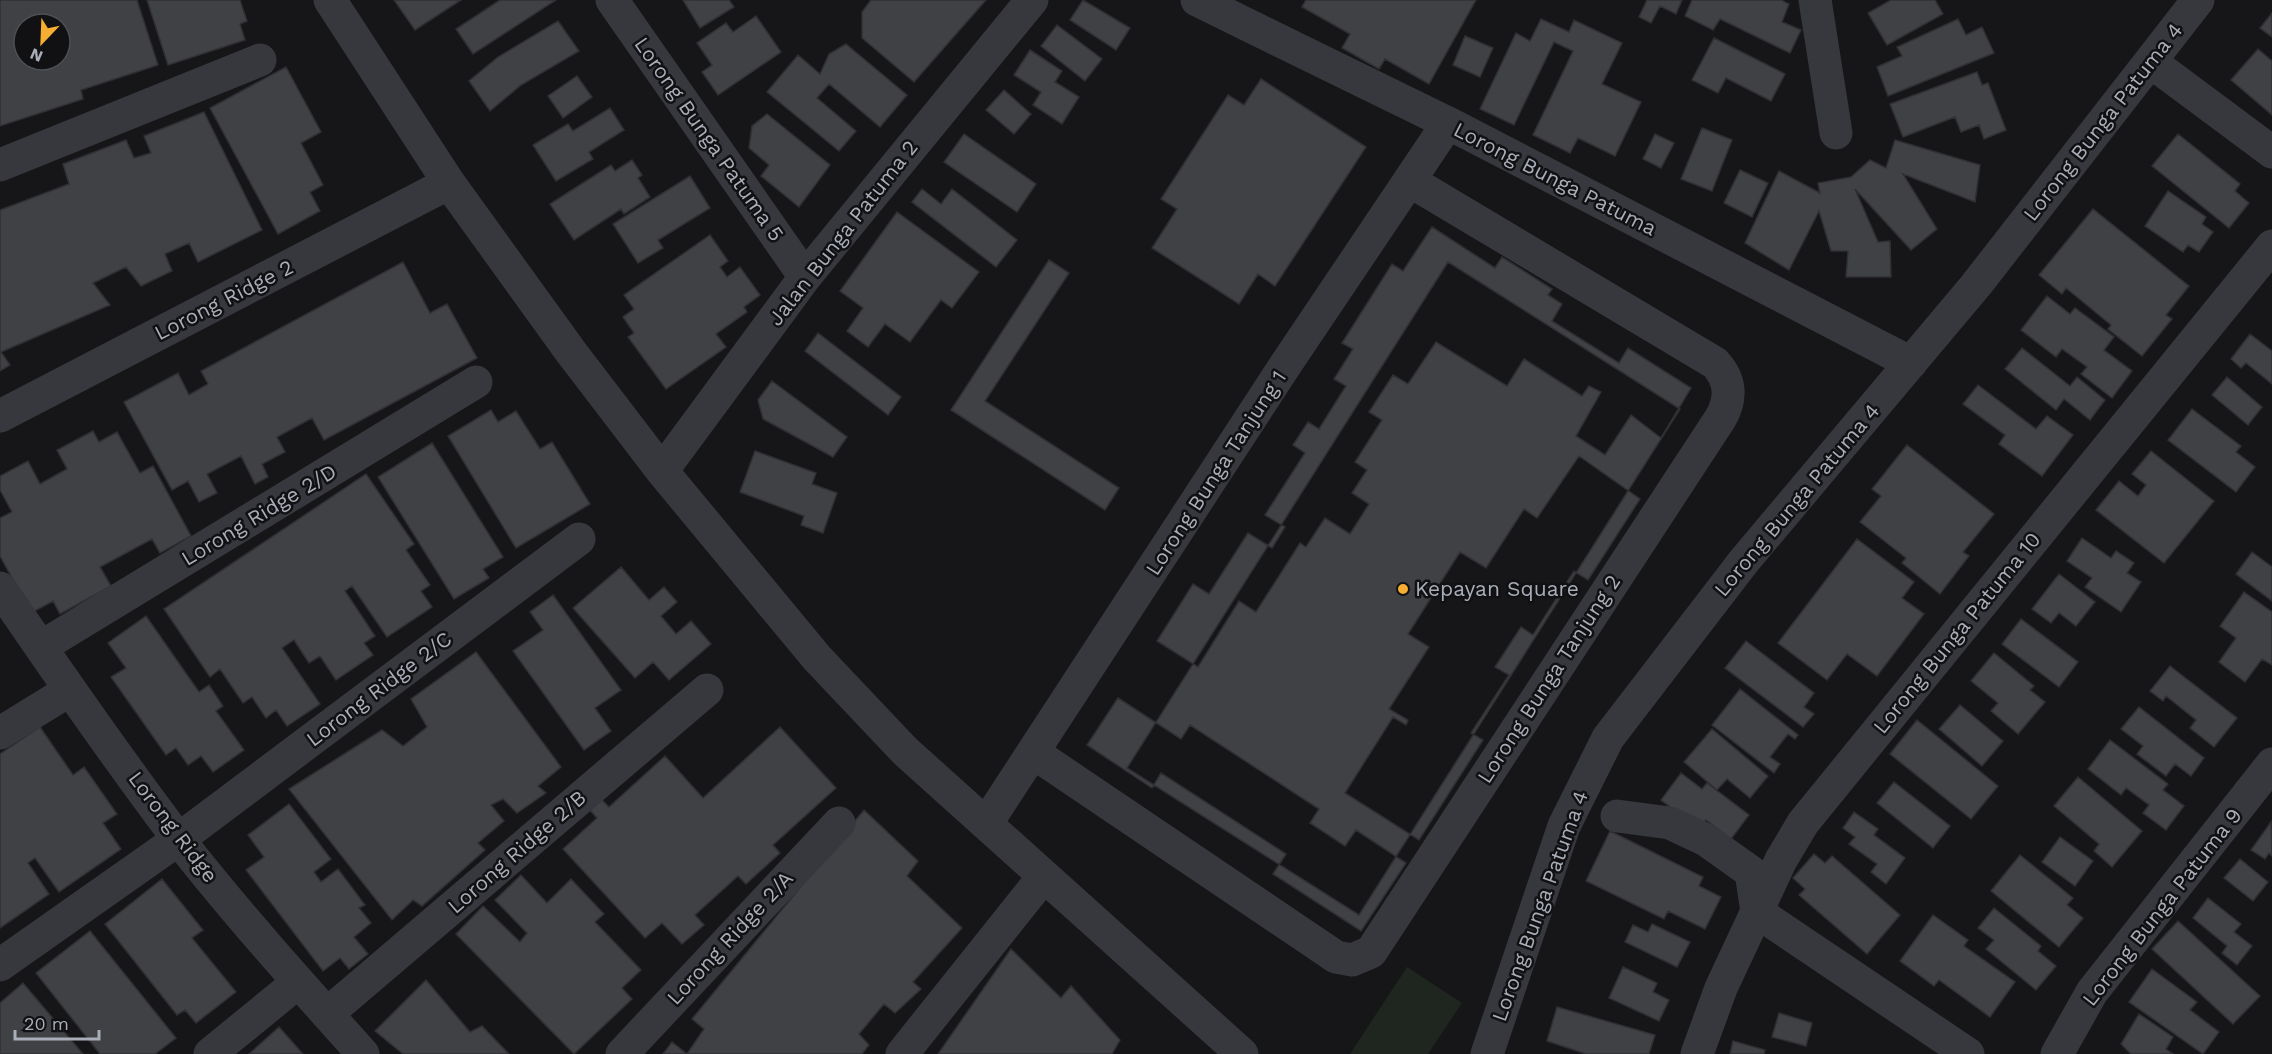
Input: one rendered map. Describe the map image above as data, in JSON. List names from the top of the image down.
{
  "streets": {
    "street": [
      "Lorong Bunga Patuma 4",
      "Lorong Bunga Patuma 5",
      "Lorong Bunga Patuma",
      "Jalan Bunga Patuma 2",
      "Lorong Ridge 2",
      "Lorong Bunga Tanjung 1",
      "Lorong Ridge 2/D",
      "Lorong Bunga Patuma 10",
      "Lorong Bunga Tanjung 2",
      "Lorong Ridge 2/C",
      "Lorong Ridge",
      "Lorong Ridge 2/B",
      "Lorong Bunga Patuma 9",
      "Lorong Ridge 2/A"
    ]
  },
  "crossings": [
    ["Lorong Bunga Patuma 4", "Lorong Bunga Patuma"],
    ["Lorong Bunga Patuma 5", "Jalan Bunga Patuma 2"],
    ["Lorong Bunga Patuma", "Lorong Bunga Tanjung 1"],
    ["Lorong Bunga Tanjung 1", "Lorong Bunga Tanjung 2"],
    ["Lorong Ridge 2/D", "Lorong Ridge"],
    ["Lorong Ridge 2/C", "Lorong Ridge"],
    ["Lorong Ridge", "Lorong Ridge 2/B"]
  ],
  "places": ["Kepayan Square"],
  "scale_bar": "20 m",
  "north": "bottom left"
}
